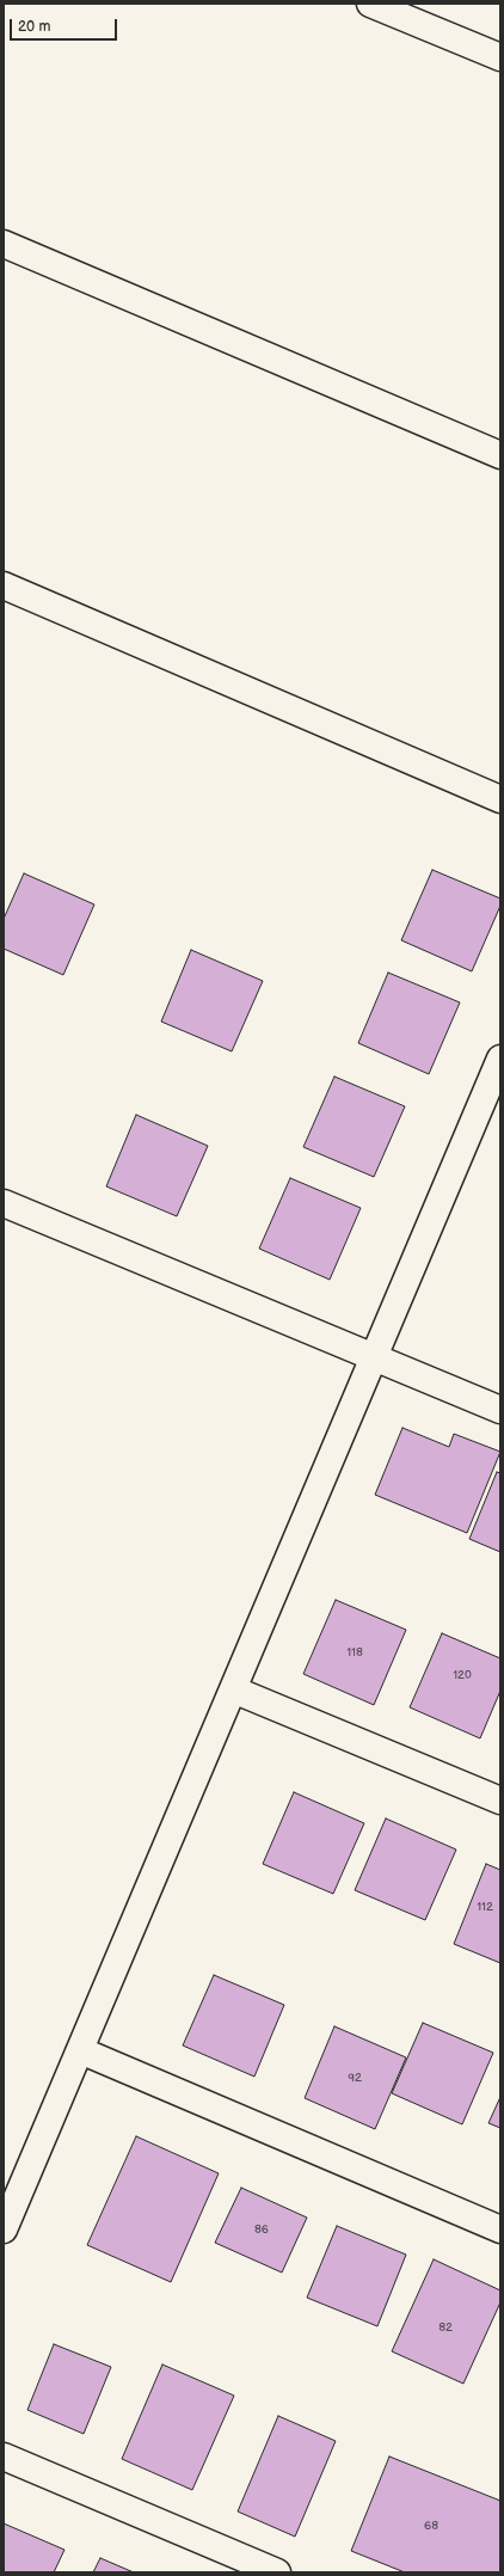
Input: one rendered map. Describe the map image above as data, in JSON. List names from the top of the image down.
{
  "house_numbers": [
    "118",
    "120",
    "112",
    "92",
    "86",
    "82",
    "68"
  ],
  "scale_bar": "20 m"
}
